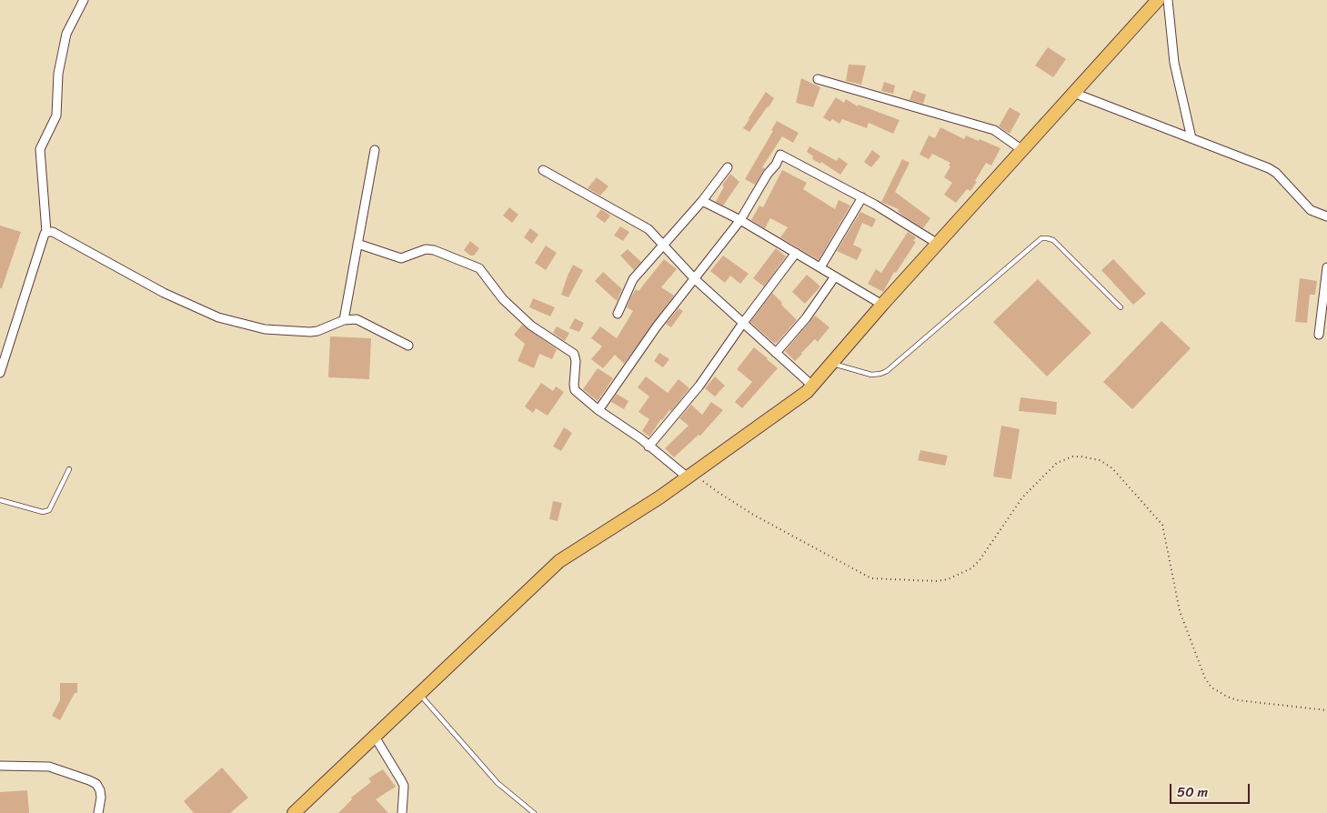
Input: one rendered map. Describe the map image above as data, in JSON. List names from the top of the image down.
{
  "scale_bar": "50 m"
}
